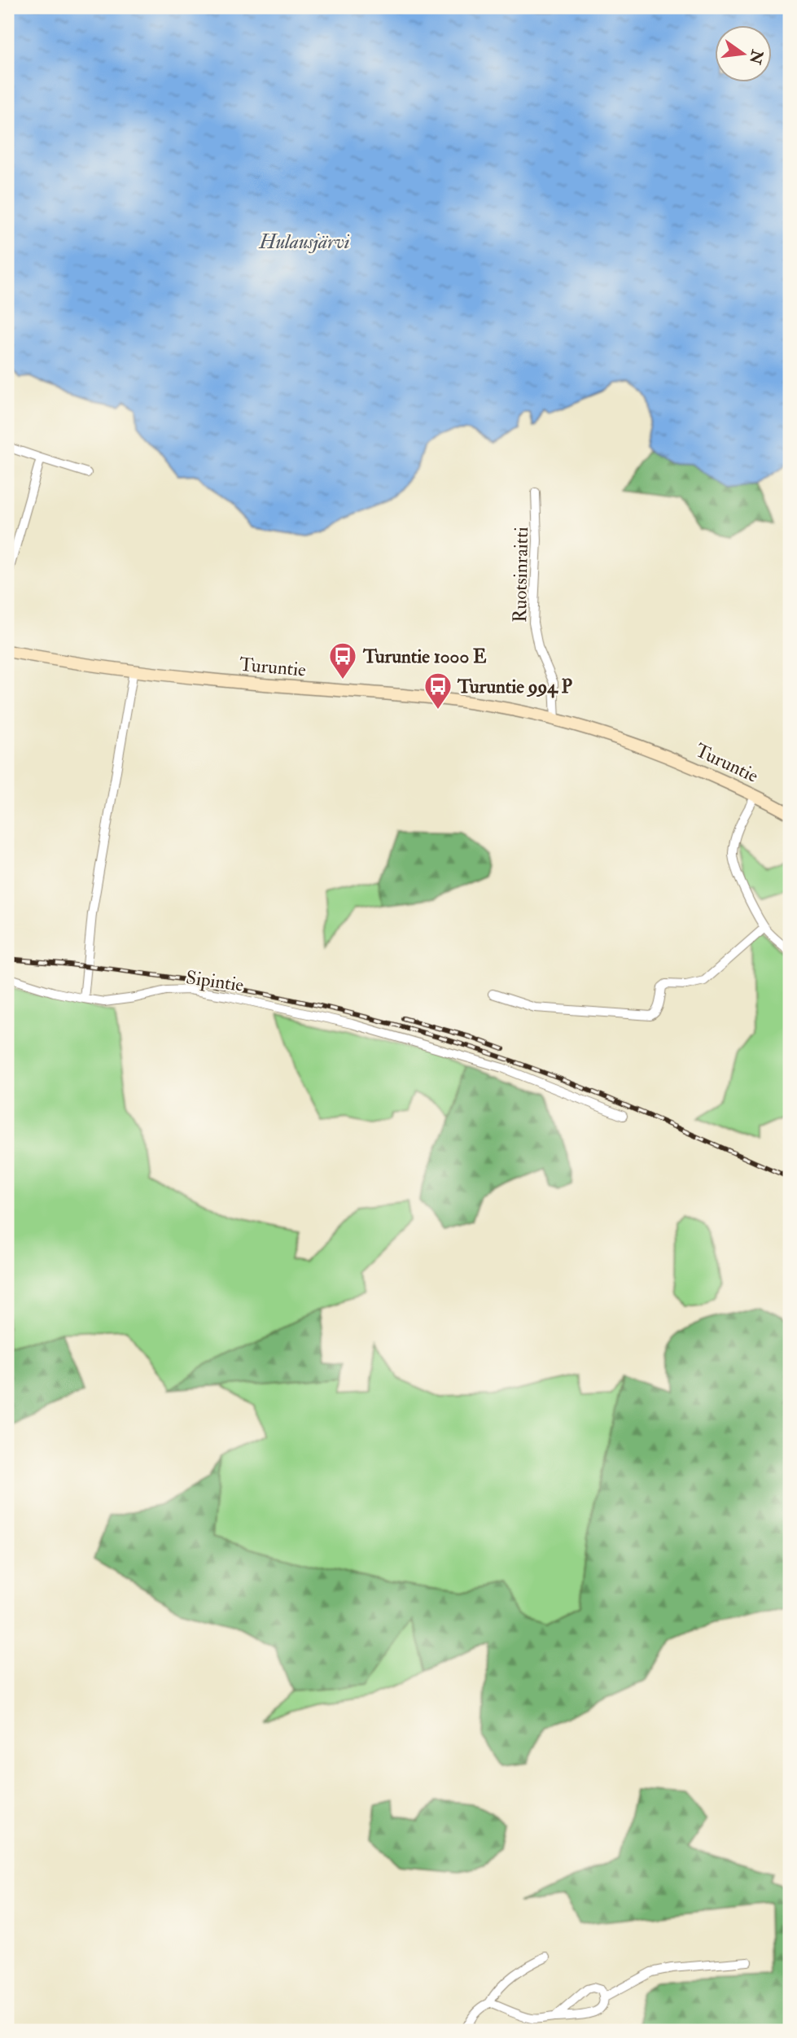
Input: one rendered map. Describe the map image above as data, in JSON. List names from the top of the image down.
{
  "streets": {
    "main road": ["Turuntie"],
    "street": ["Ruotsinraitti", "Sipintie"]
  },
  "crossings": [
    ["Ruotsinraitti", "Turuntie"]
  ],
  "water": ["Hulausjärvi"],
  "places": {
    "bus stop": ["Turuntie 1000 E", "Turuntie 994 P"]
  },
  "north": "right"
}
